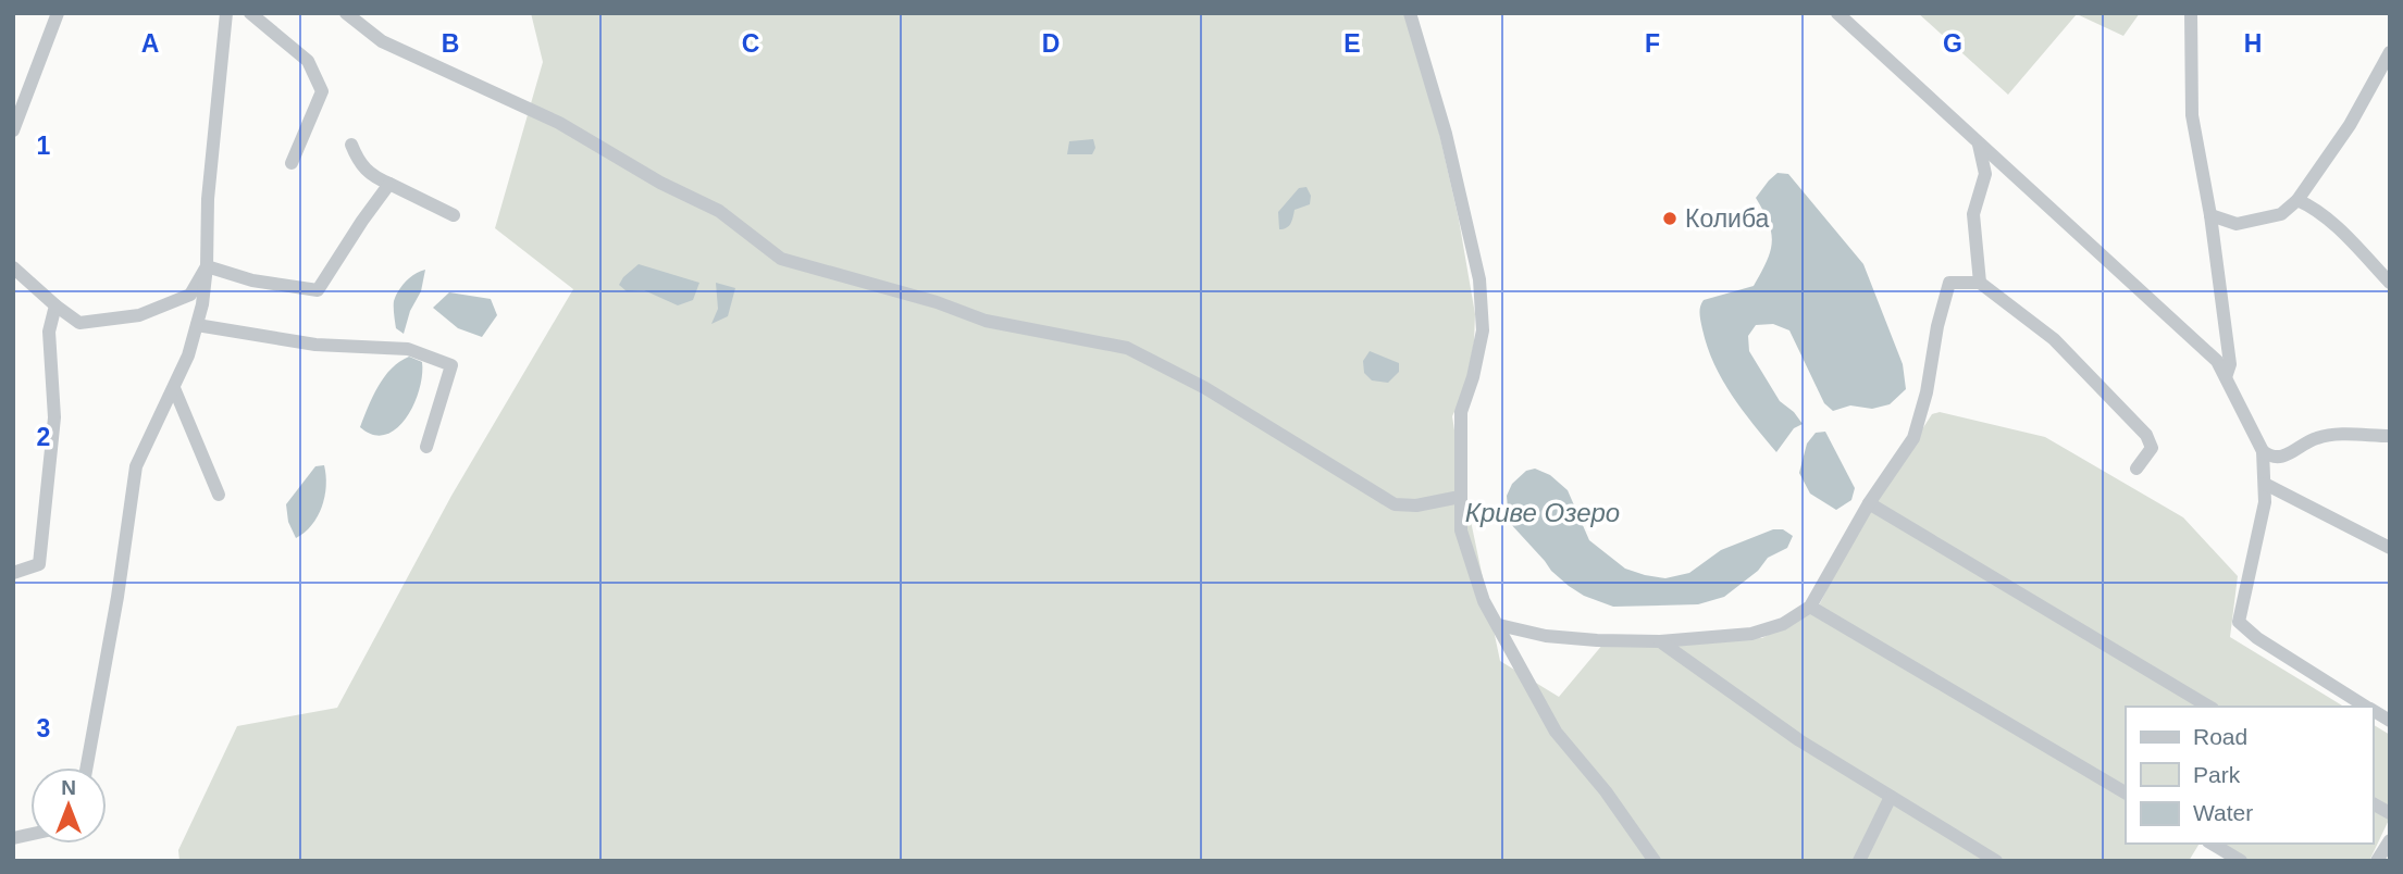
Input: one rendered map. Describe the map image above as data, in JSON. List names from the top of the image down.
{
  "water": ["Криве Озеро"],
  "places": ["Колиба"],
  "legend": ["Road", "Park", "Water"],
  "north": "top",
  "grid": {
    "columns": [
      "A",
      "B",
      "C",
      "D",
      "E",
      "F",
      "G",
      "H"
    ],
    "rows": ["1", "2", "3"]
  }
}
